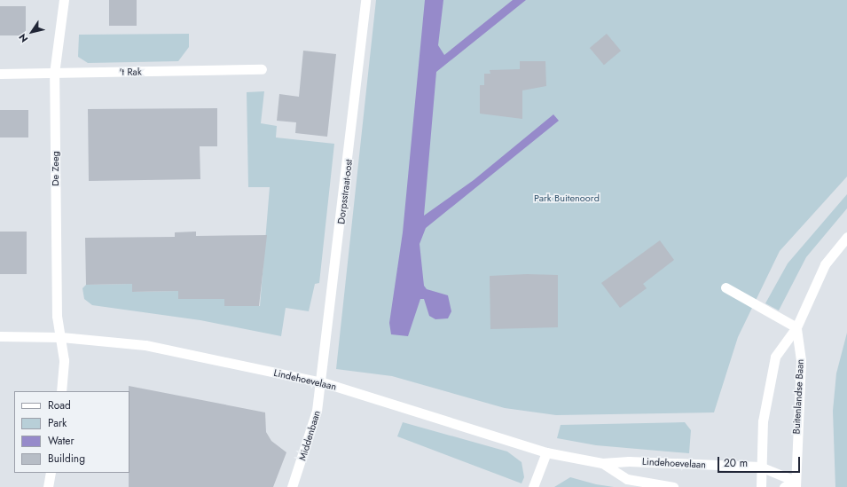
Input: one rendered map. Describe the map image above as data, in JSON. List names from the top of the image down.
{
  "streets": {
    "street": [
      "'t Rak",
      "De Zeeg",
      "Dorpsstraat-oost",
      "Lindehoevelaan",
      "Buitenlandse Baan",
      "Middenbaan"
    ]
  },
  "crossings": [
    ["'t Rak", "De Zeeg"],
    ["De Zeeg", "Lindehoevelaan"],
    ["Dorpsstraat-oost", "Lindehoevelaan"],
    ["Dorpsstraat-oost", "Middenbaan"],
    ["Lindehoevelaan", "Buitenlandse Baan"],
    ["Lindehoevelaan", "Middenbaan"]
  ],
  "parks": ["Park Buitenoord"],
  "legend": [
    "Road",
    "Park",
    "Water",
    "Building"
  ],
  "scale_bar": "20 m",
  "north": "bottom left"
}
